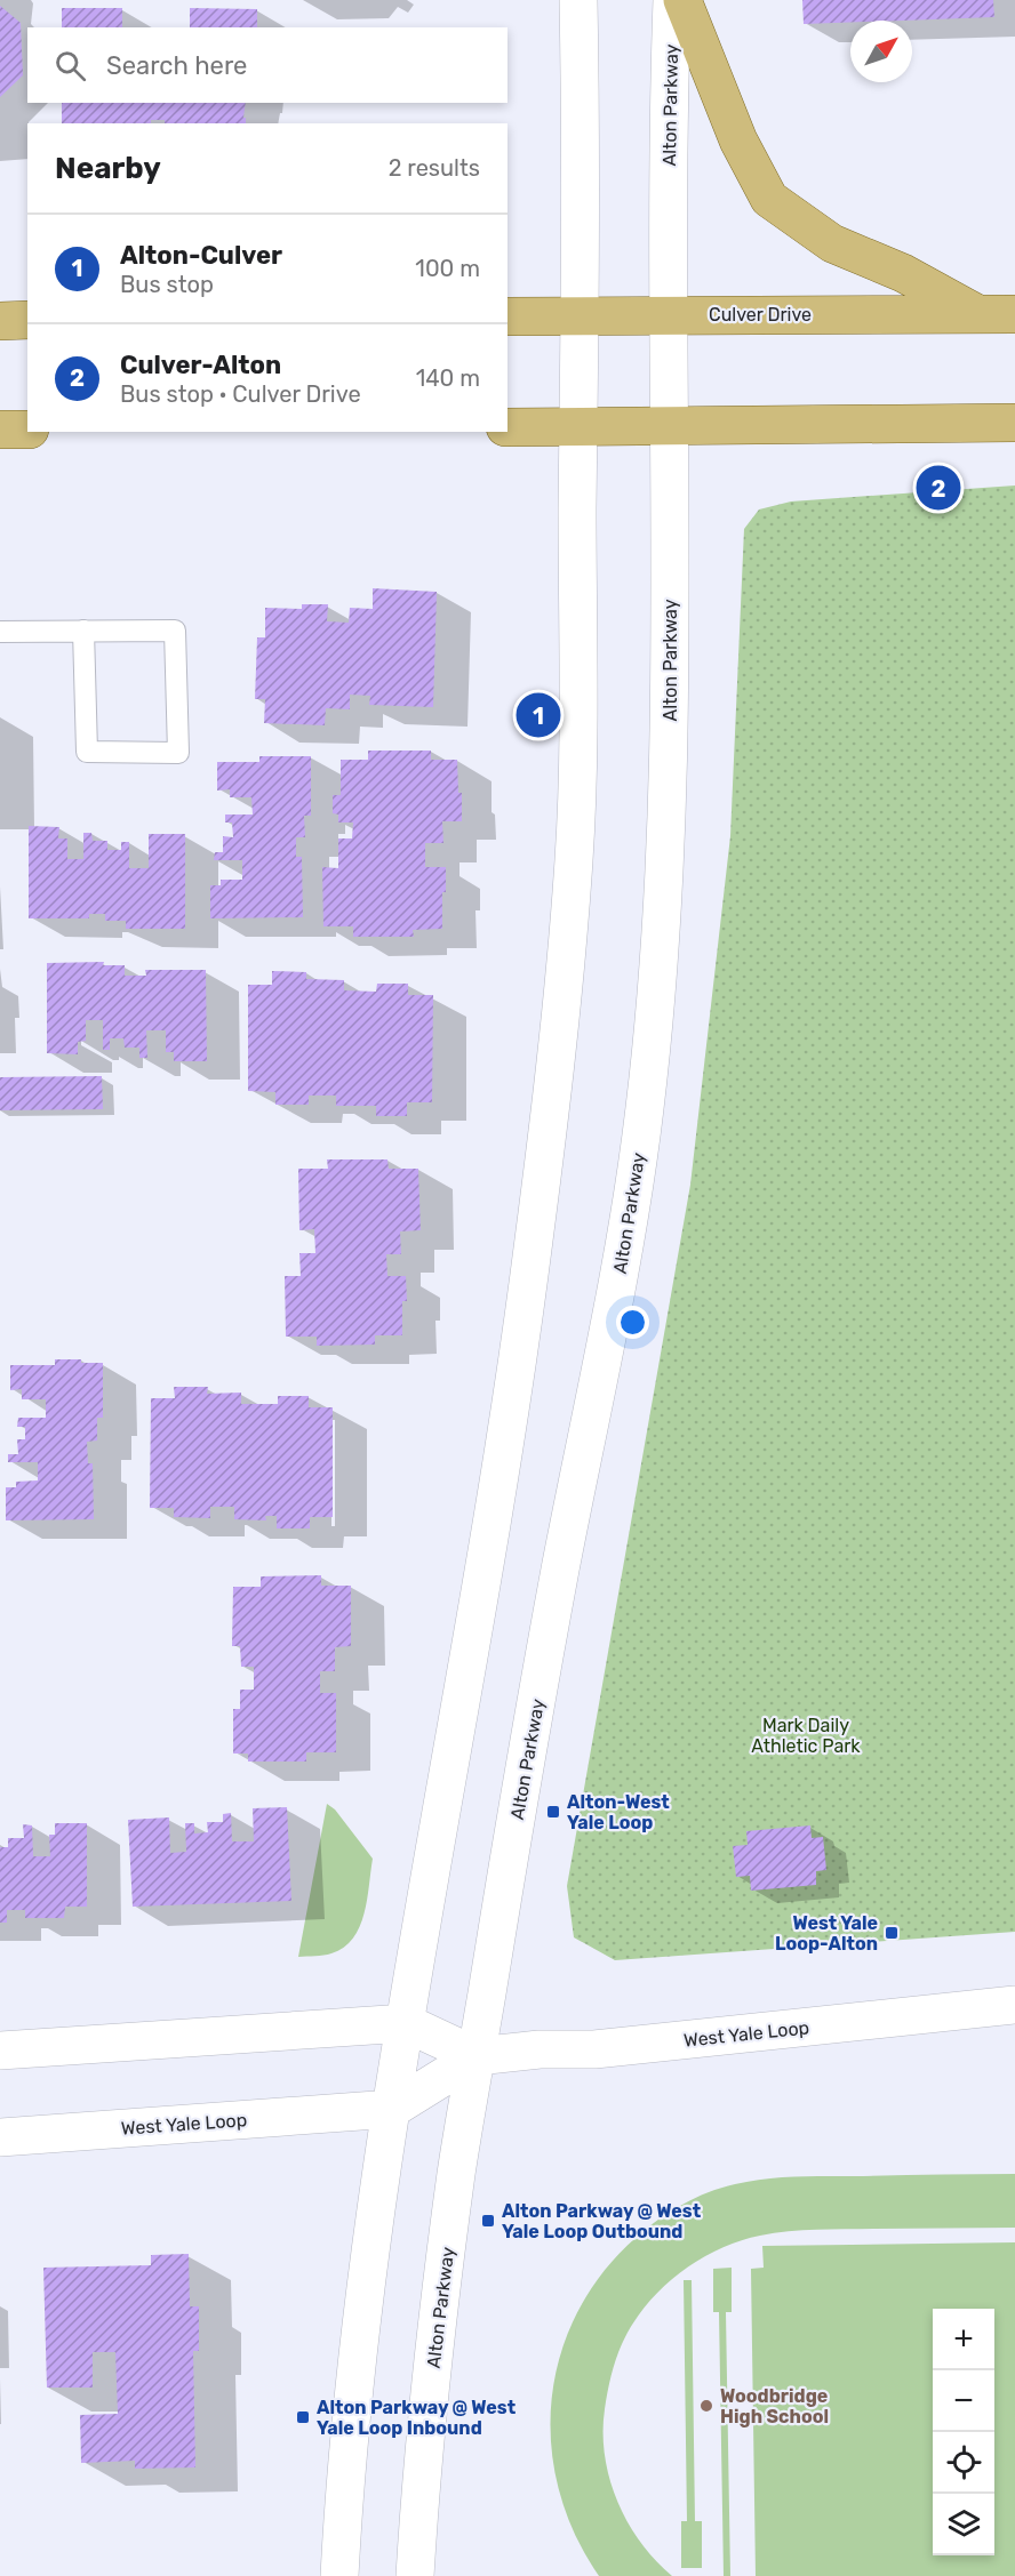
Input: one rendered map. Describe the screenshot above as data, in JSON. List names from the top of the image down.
{
  "streets": {
    "main road": ["Alton Parkway", "Culver Drive", "West Yale Loop"]
  },
  "crossings": [
    ["Alton Parkway", "Culver Drive"],
    ["Alton Parkway", "West Yale Loop"]
  ],
  "parks": ["Mark Daily Athletic Park"],
  "places": {
    "transit": [
      "Alton-West Yale Loop",
      "West Yale Loop-Alton",
      "Alton Parkway @ West Yale Loop Outbound",
      "Alton Parkway @ West Yale Loop Inbound"
    ],
    "other": ["Woodbridge High School"]
  },
  "north": "top right",
  "page": {
    "search": "Search here",
    "heading": ["Nearby", "2 results"],
    "list": [
      {
        "mark": "1",
        "name": "Alton-Culver",
        "note": "Bus stop",
        "value": "100 m"
      },
      {
        "mark": "2",
        "name": "Culver-Alton",
        "note": "Bus stop · Culver Drive",
        "value": "140 m"
      }
    ],
    "pins": ["2", "1"],
    "map_buttons": ["+", "−"]
  }
}
